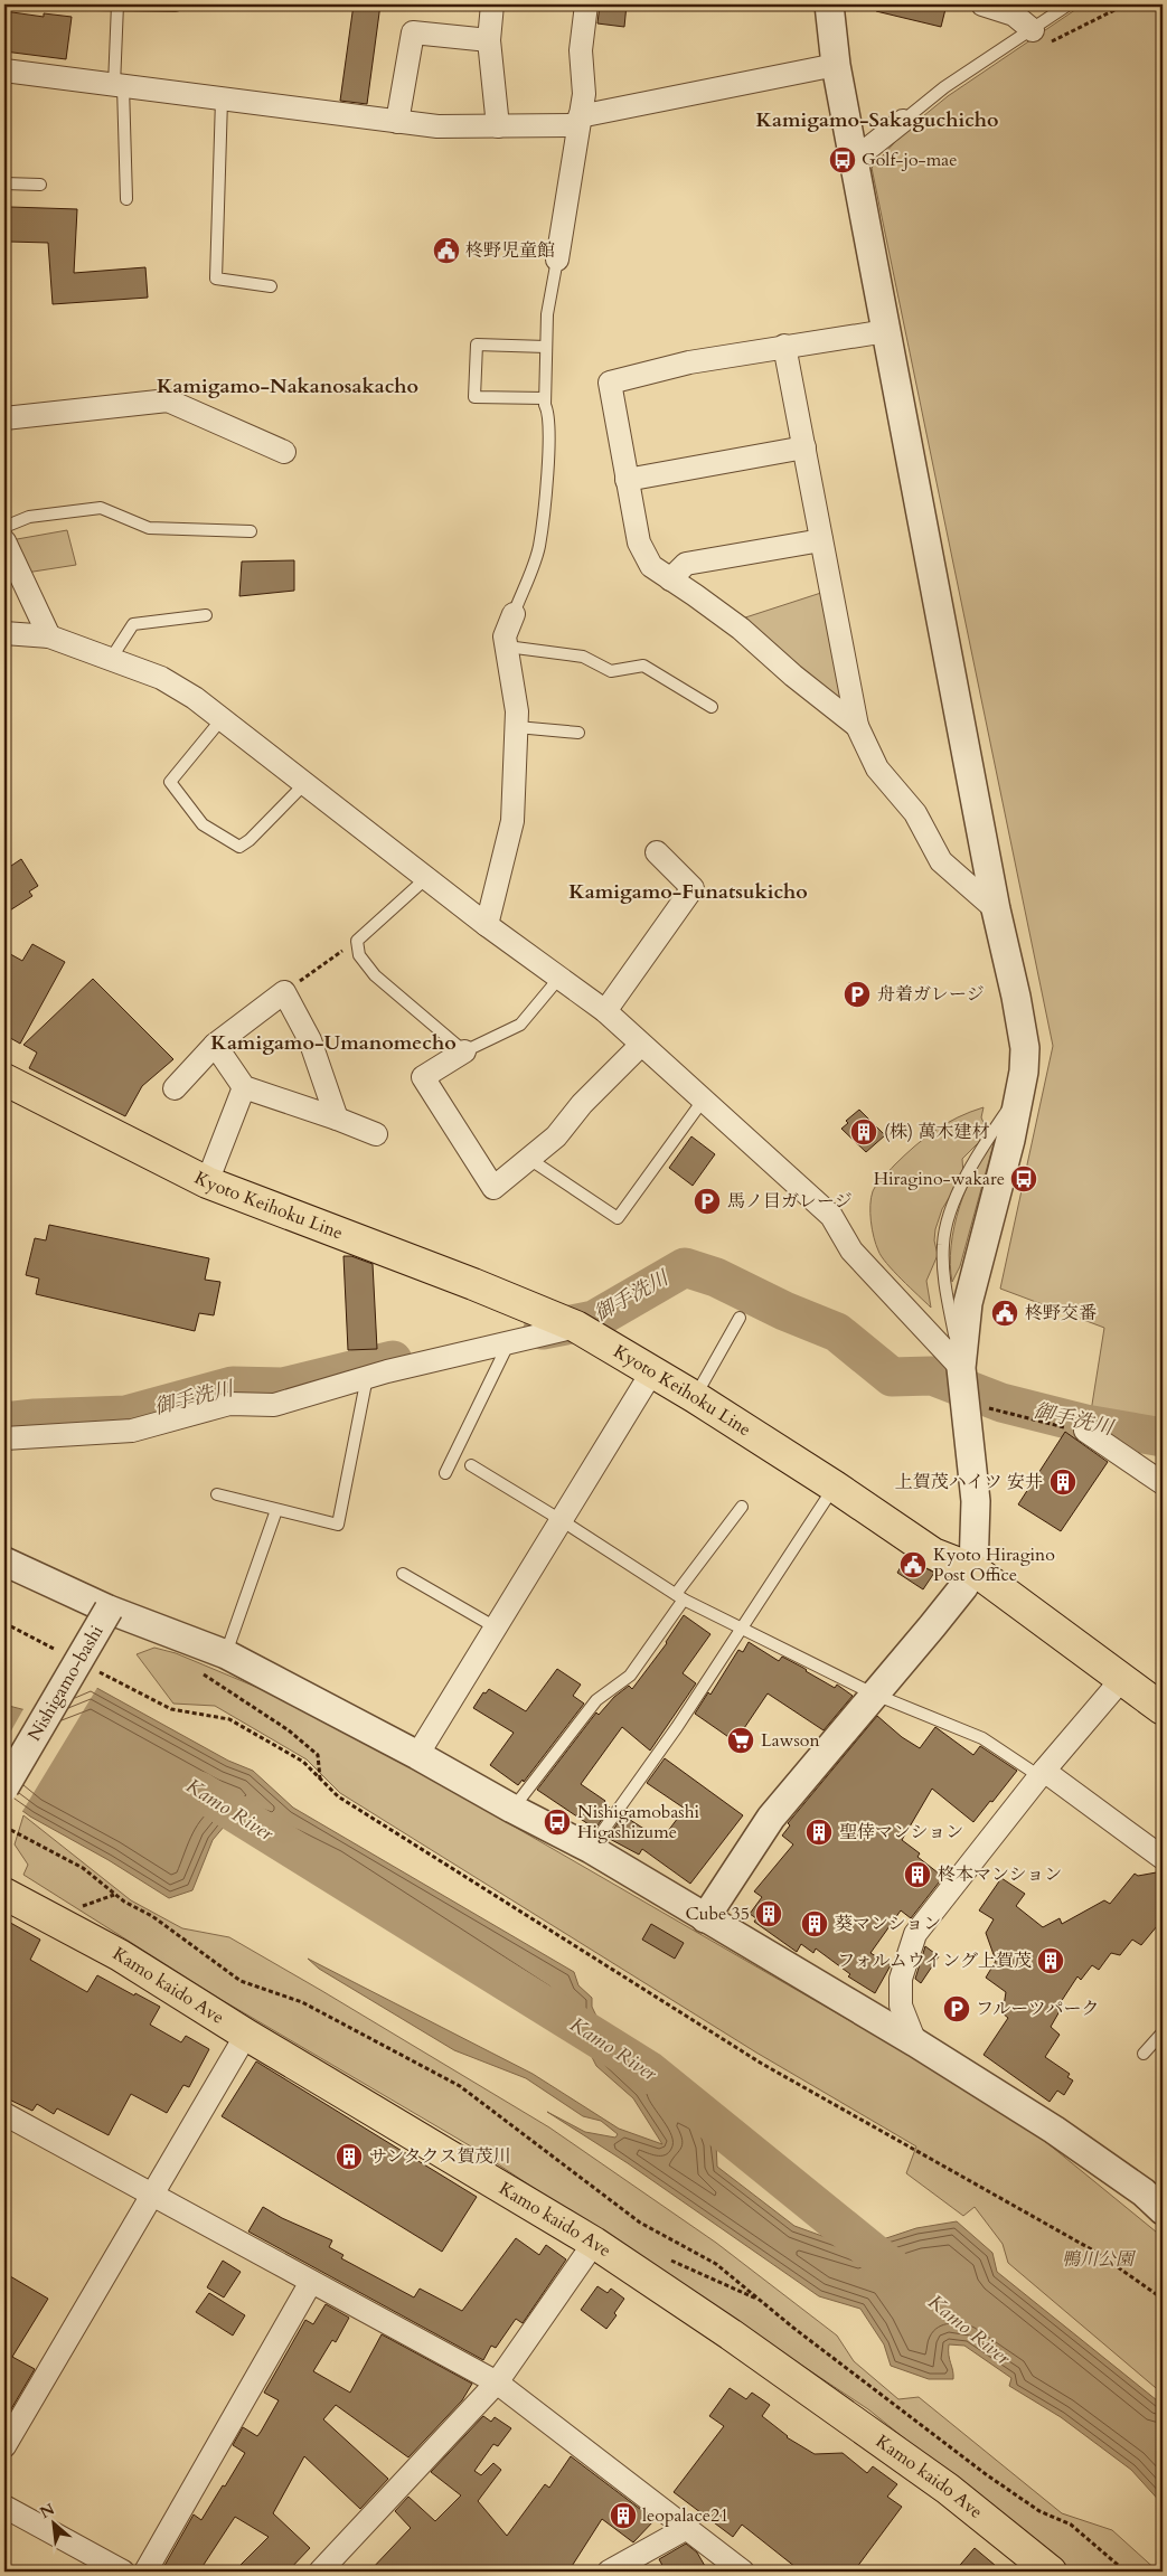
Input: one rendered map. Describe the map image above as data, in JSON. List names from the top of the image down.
{
  "streets": {
    "main road": ["Kyoto Keihoku Line", "Kamo kaido Ave"],
    "street": ["Nishigamo-bashi"]
  },
  "districts": [
    "Kamigamo-Sakaguchicho",
    "Kamigamo-Nakanosakacho",
    "Kamigamo-Funatsukicho",
    "Kamigamo-Umanomecho"
  ],
  "water": ["御手洗川", "Kamo River"],
  "parks": ["鴨川公園"],
  "places": {
    "bus stop": ["Golf-jo-mae", "Hiragino-wakare", "Nishigamobashi Higashizume"],
    "public building": ["柊野児童館", "柊野交番", "Kyoto Hiragino Post Office"],
    "parking": ["舟着ガレージ", "馬ノ目ガレージ", "フルーツパーク"],
    "building": [
      "(株) 萬木建材",
      "上賀茂ハイツ 安井",
      "聖倖マンション",
      "柊本マンション",
      "Cube 35",
      "葵マンション",
      "フォルムウイング上賀茂",
      "サンタクス賀茂川",
      "leopalace21"
    ],
    "supermarket": ["Lawson"]
  },
  "north": "top left"
}
